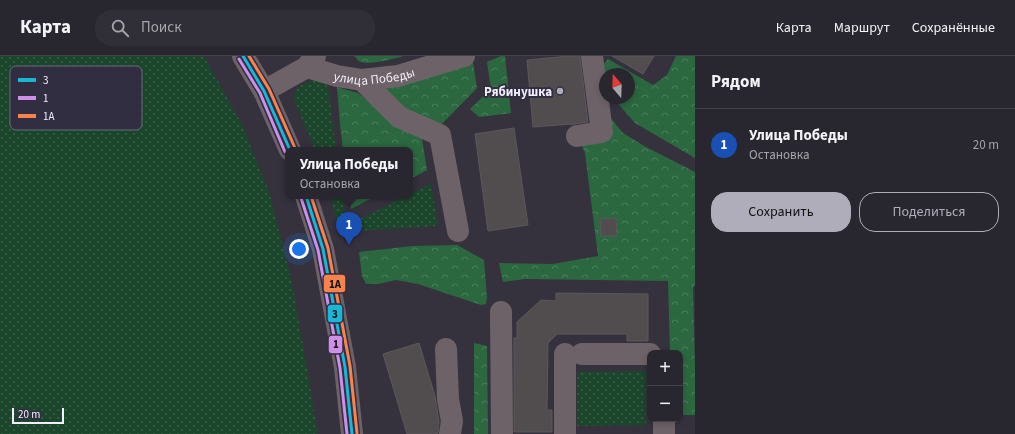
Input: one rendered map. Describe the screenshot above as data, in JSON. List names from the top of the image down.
{
  "streets": {
    "street": ["улица Победы"]
  },
  "places": ["Рябинушка"],
  "lines": ["transit line 3", "transit line 1А", "transit line 1"],
  "legend": ["3", "1", "1А"],
  "scale_bar": "20 m",
  "north": "top",
  "page": {
    "header": "Карта",
    "search": "Поиск",
    "nav": ["Карта", "Маршрут", "Сохранённые"],
    "heading": "Рядом",
    "list": [
      {
        "mark": "1",
        "name": "Улица Победы",
        "note": "Остановка",
        "value": "20 m"
      }
    ],
    "popup": ["Улица Победы", "Остановка"],
    "buttons": ["Сохранить", "Поделиться"],
    "pins": "1",
    "map_buttons": ["+", "−"],
    "scale": "20 m"
  }
}
